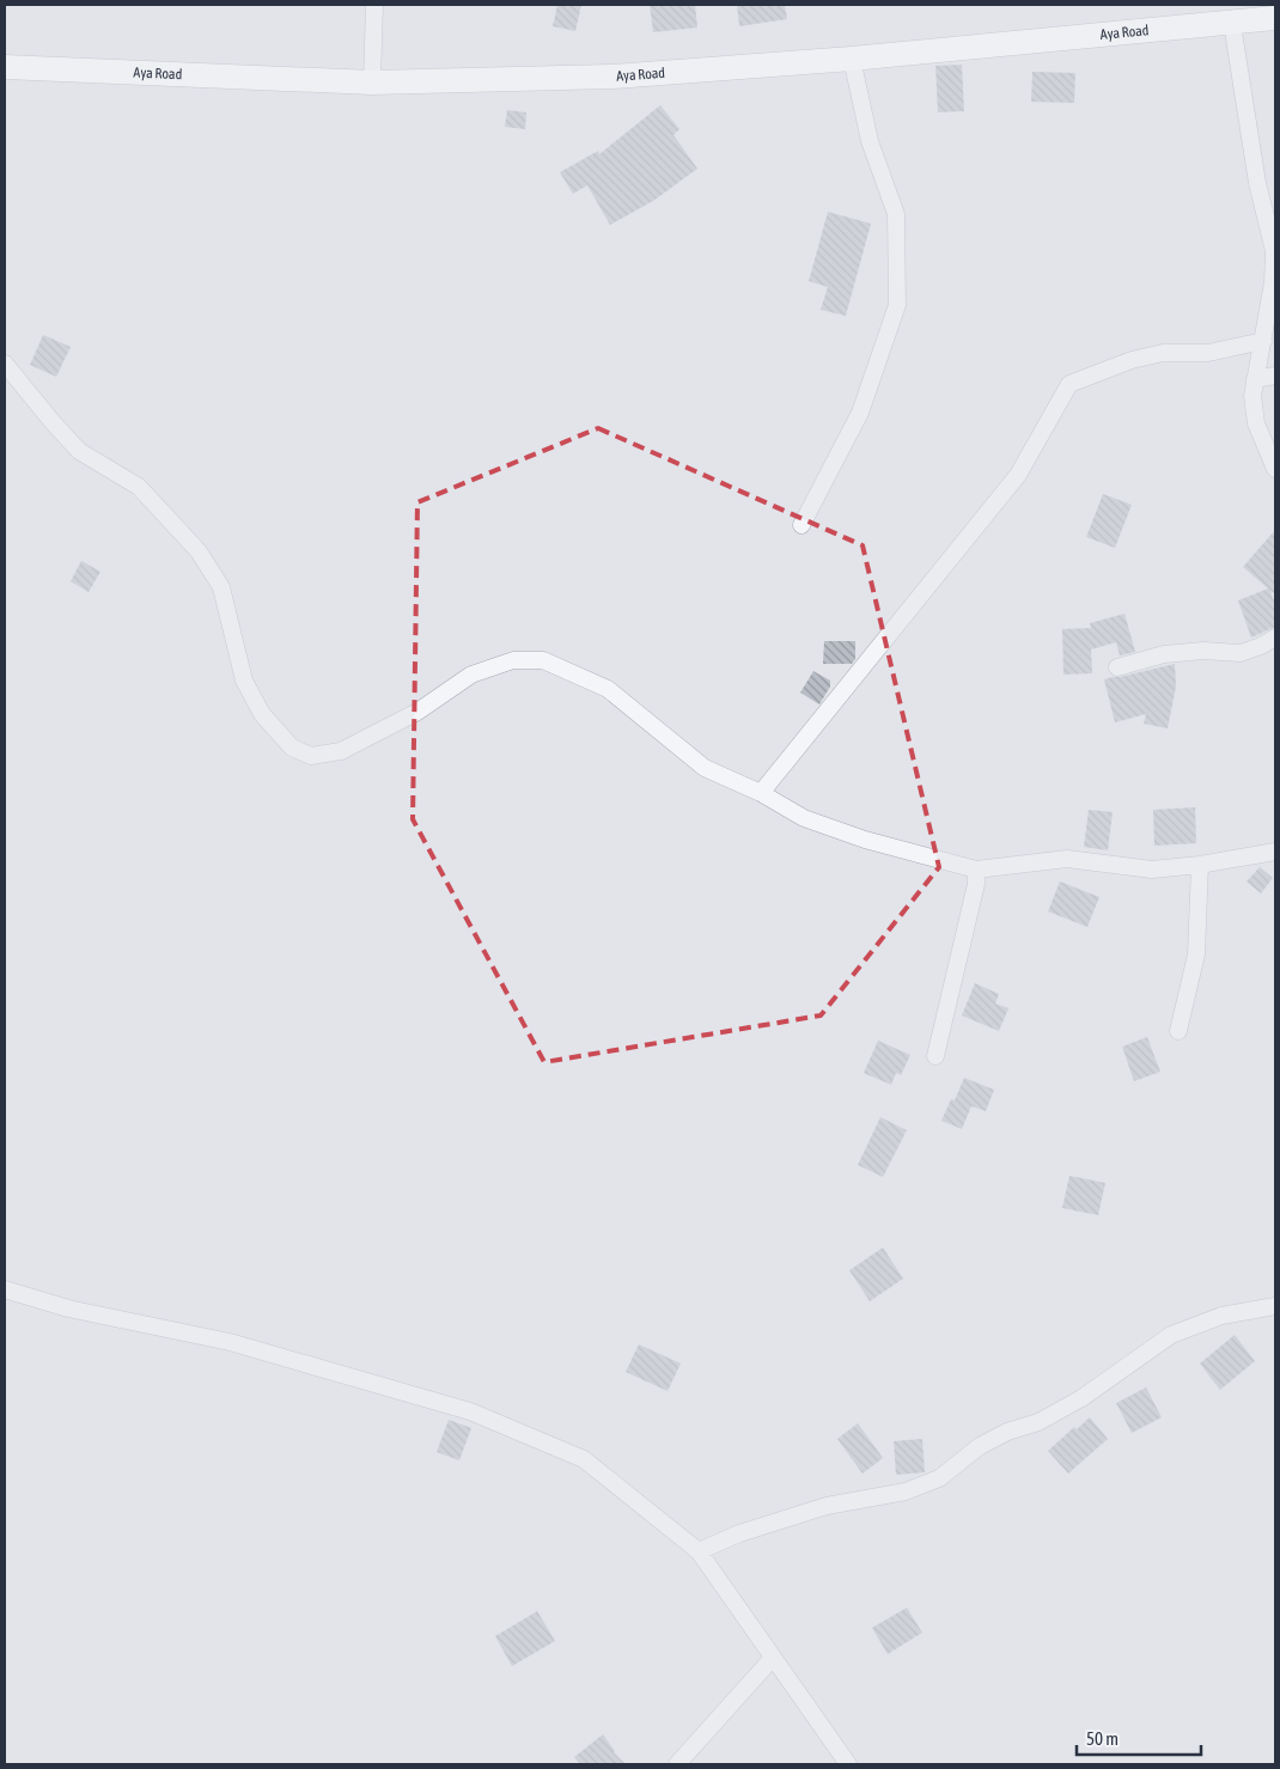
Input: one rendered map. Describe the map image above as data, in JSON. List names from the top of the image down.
{
  "streets": {
    "street": ["Aya Road"]
  },
  "scale_bar": "50 m"
}
